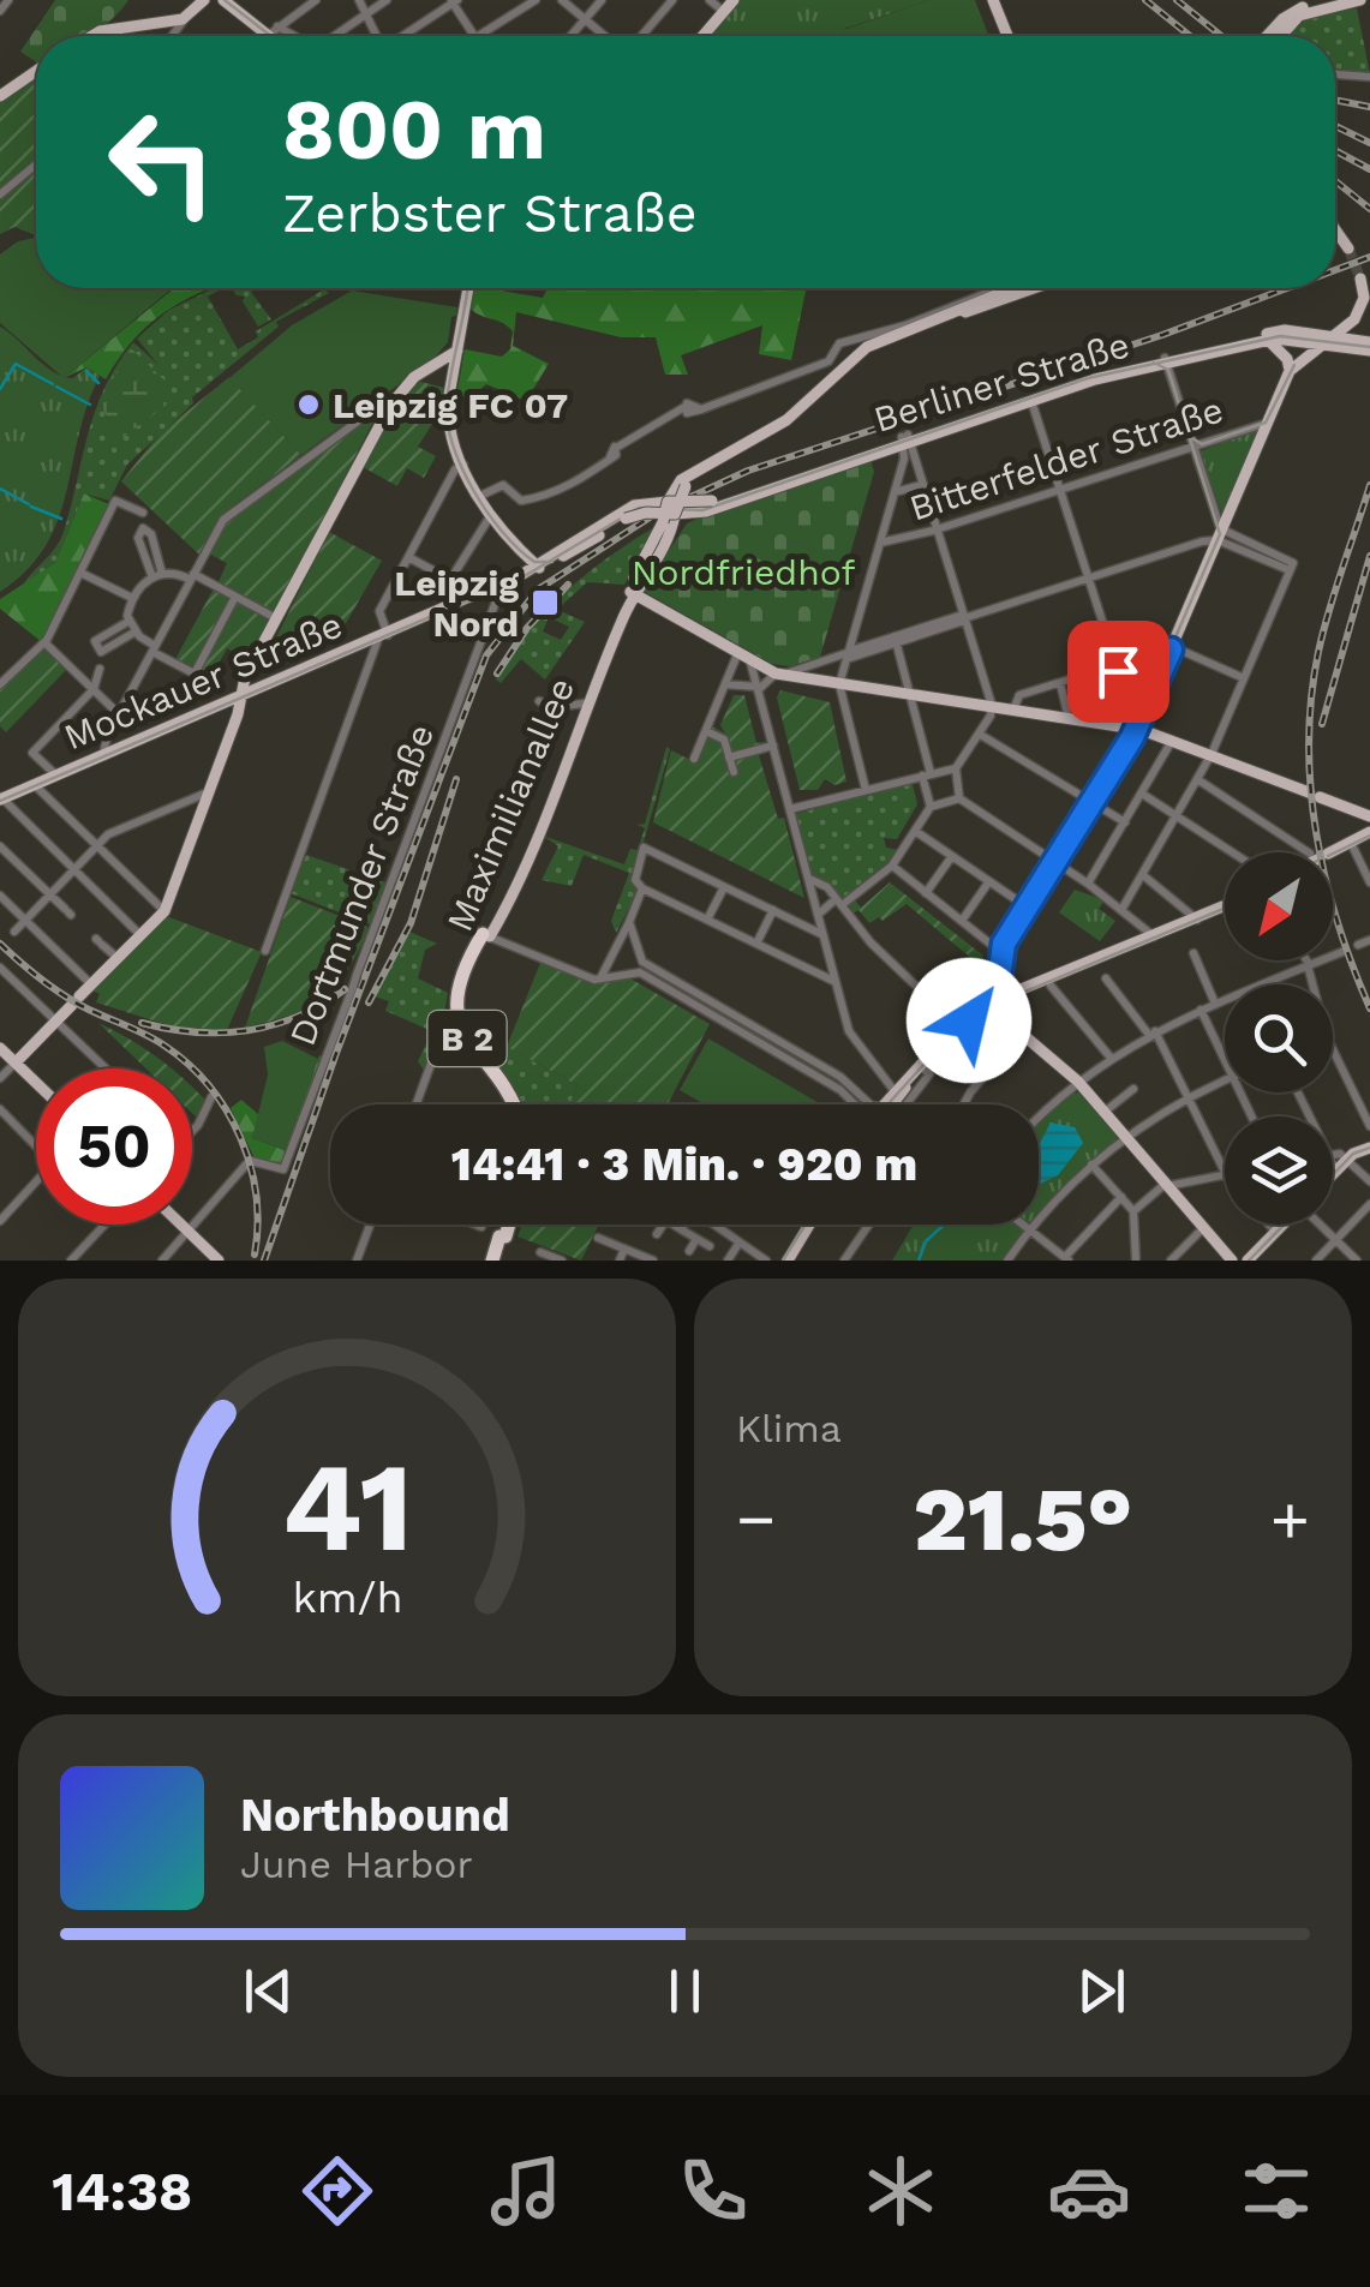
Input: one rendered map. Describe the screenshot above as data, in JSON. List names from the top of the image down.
{
  "streets": {
    "highway": ["Maximilianallee", "B 2"],
    "main road": ["Berliner Straße", "Mockauer Straße"],
    "street": ["Bitterfelder Straße", "Dortmunder Straße"]
  },
  "crossings": [
    ["Berliner Straße", "Mockauer Straße"],
    ["Berliner Straße", "Maximilianallee"],
    ["Berliner Straße", "B 2"],
    ["Mockauer Straße", "Maximilianallee"],
    ["Mockauer Straße", "Dortmunder Straße"],
    ["Mockauer Straße", "B 2"],
    ["Maximilianallee", "B 2"]
  ],
  "parks": ["Nordfriedhof"],
  "places": {
    "other": ["Leipzig FC 07"],
    "transit": ["Leipzig Nord"]
  },
  "north": "bottom left",
  "page": {
    "turn": ["800 m", "Zerbster Straße"],
    "limit": "50",
    "trip": "14:41 · 3 Min. · 920 m",
    "tile": "Klima",
    "heat": ["−", "21.5°", "+"],
    "song": ["Northbound", "June Harbor"],
    "tabs": "14:38",
    "gauge": ["41", "km/h"]
  }
}
